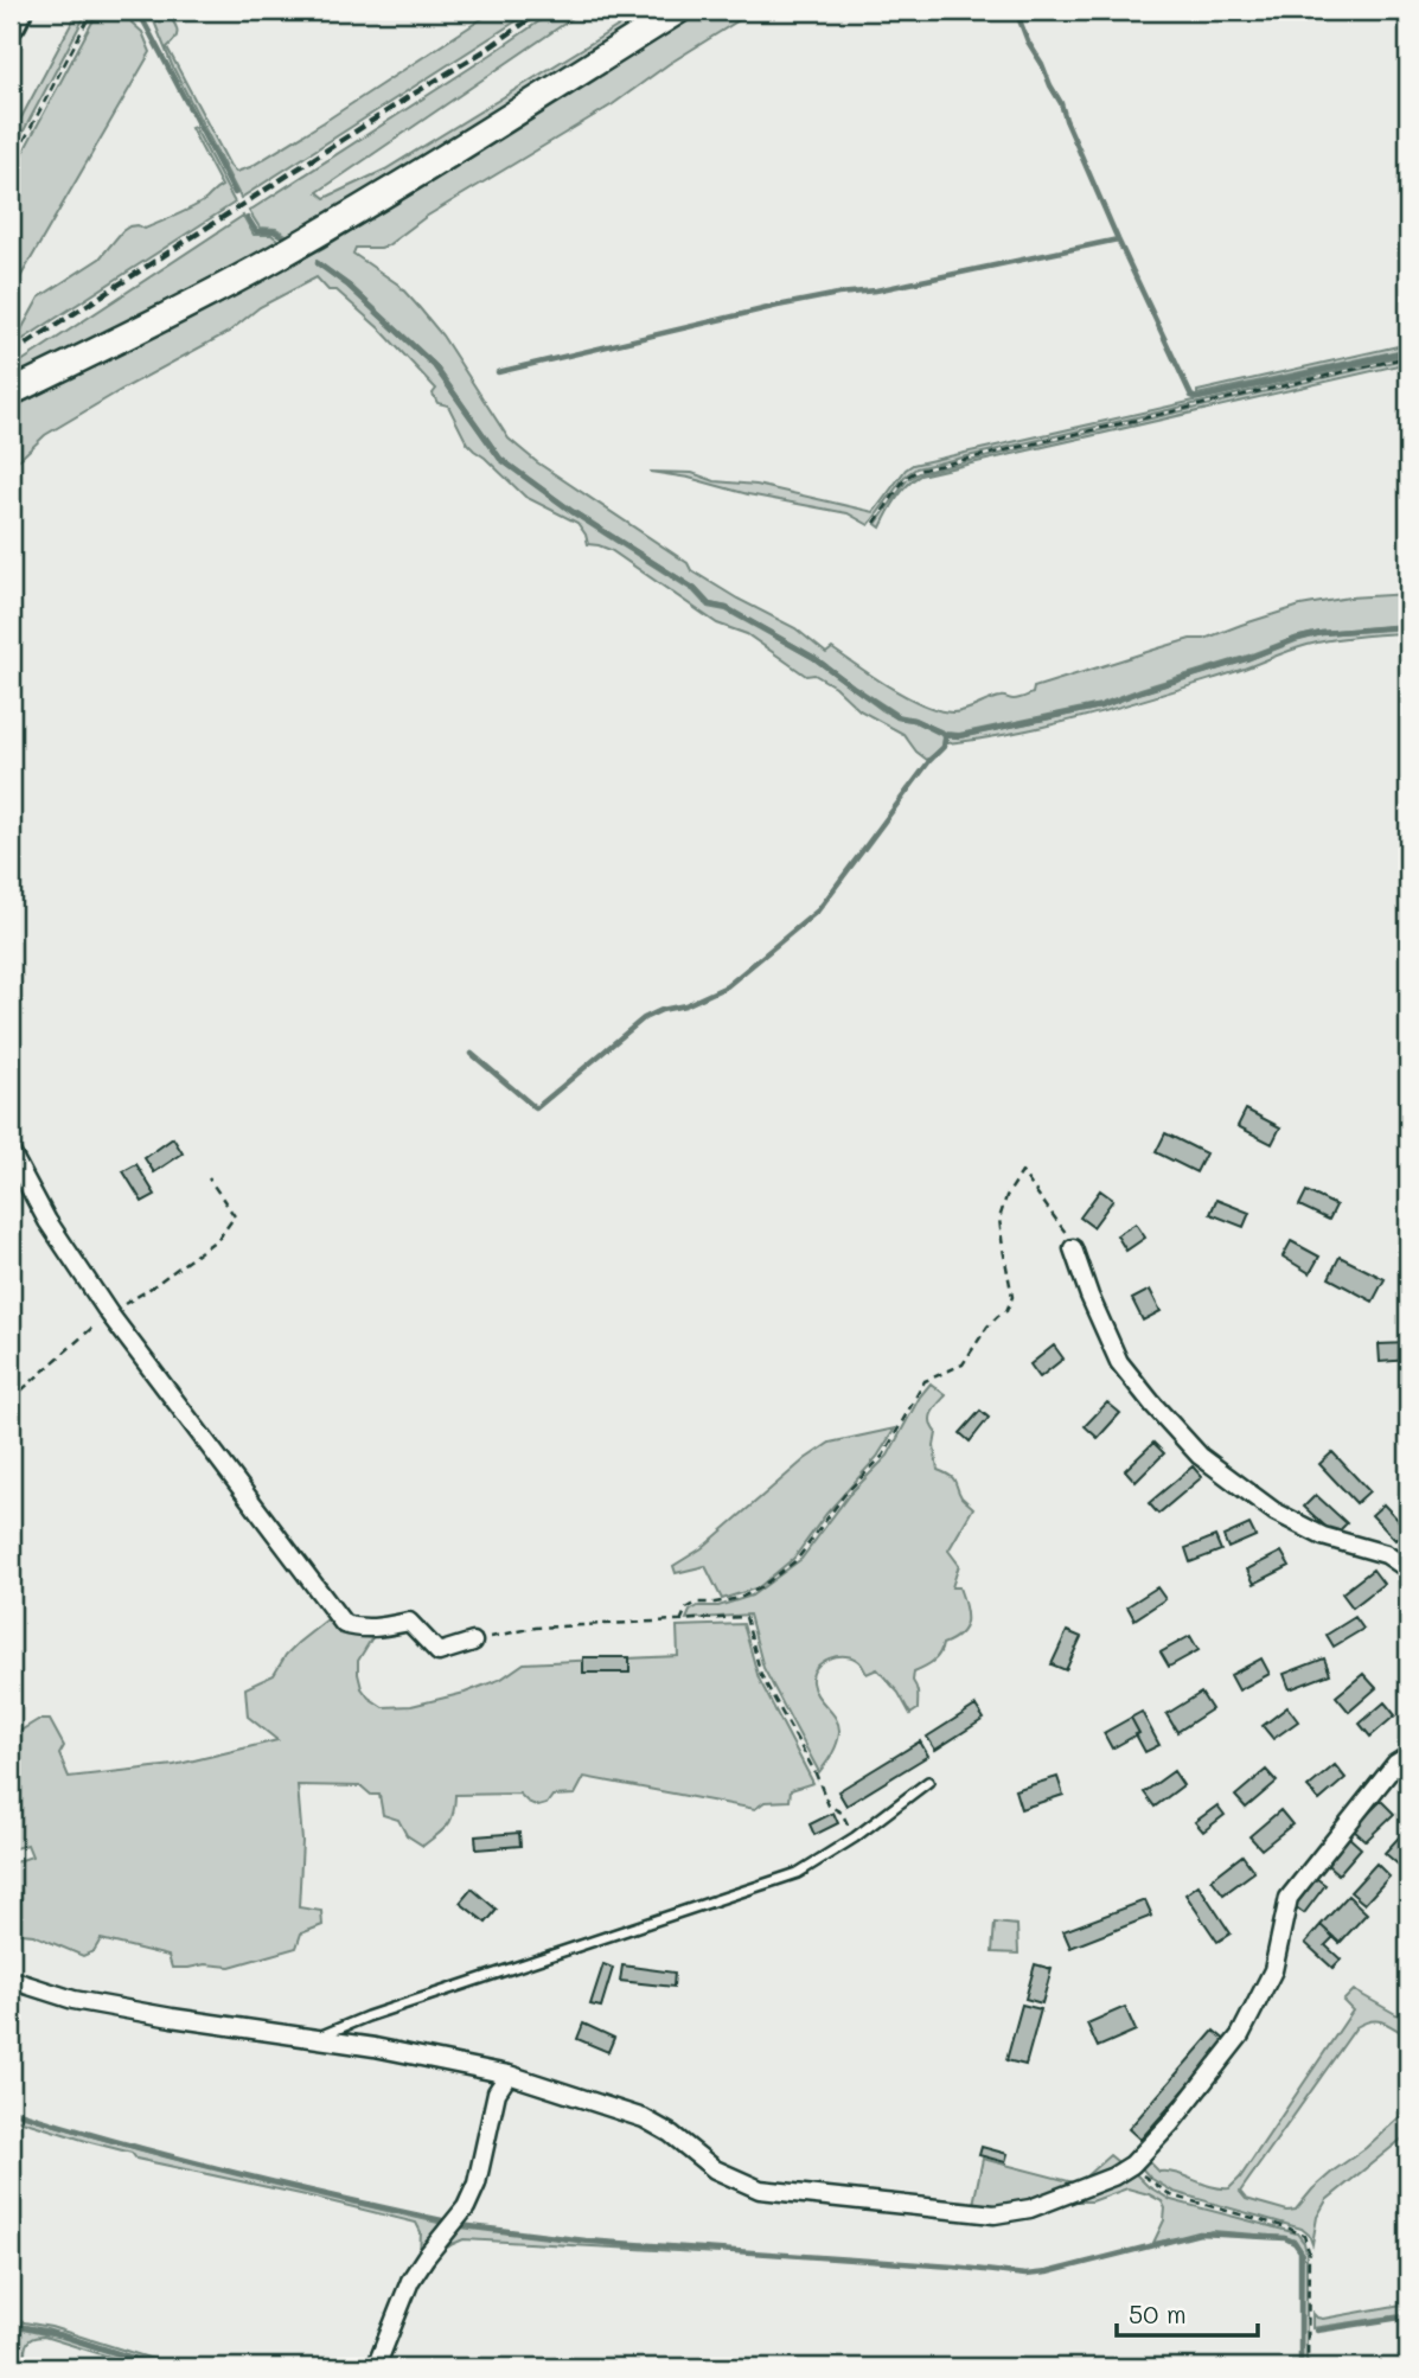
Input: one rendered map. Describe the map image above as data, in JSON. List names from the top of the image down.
{
  "scale_bar": "50 m"
}
